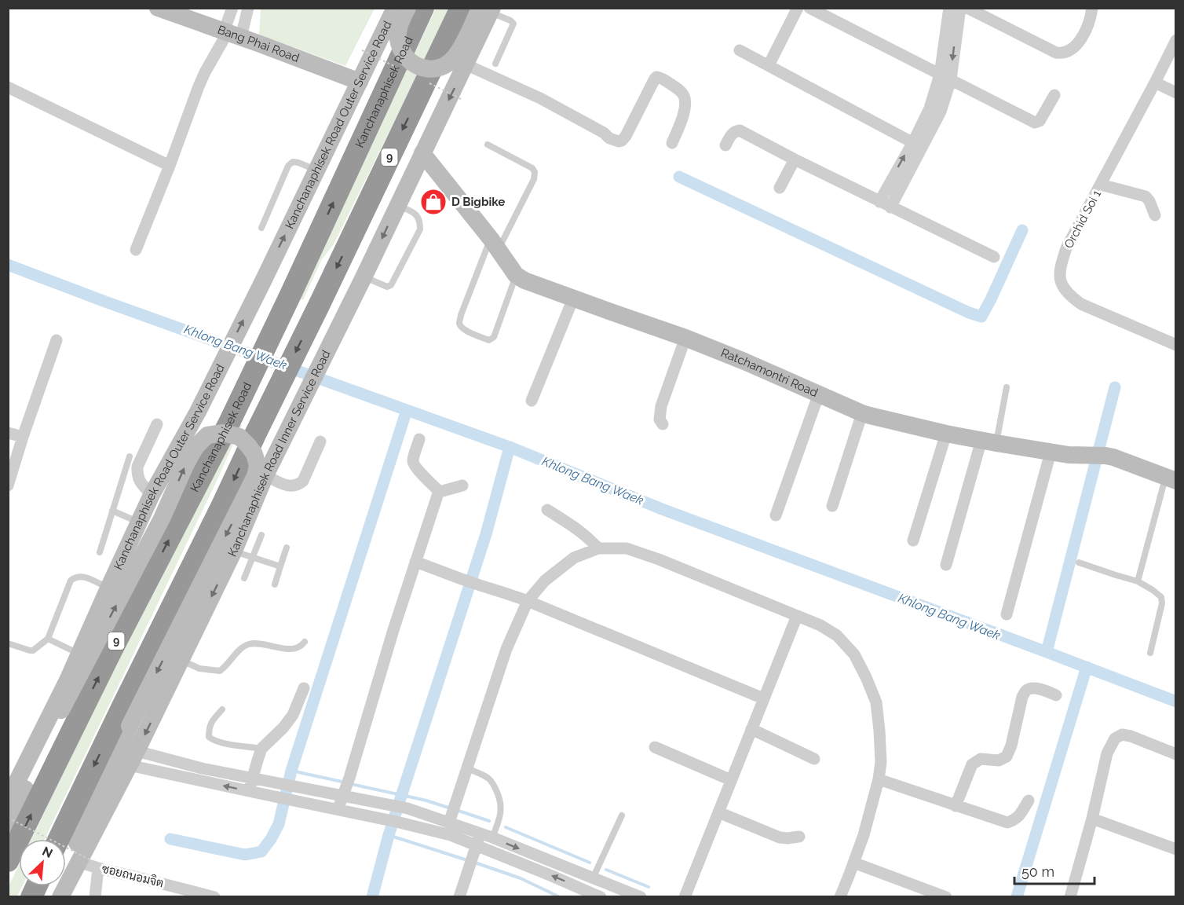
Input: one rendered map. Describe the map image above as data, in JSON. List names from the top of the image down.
{
  "streets": {
    "highway": ["Kanchanaphisek Road", "9"],
    "main road": [
      "Bang Phai Road",
      "Kanchanaphisek Road Outer Service Road",
      "Ratchamontri Road",
      "Kanchanaphisek Road Inner Service Road"
    ],
    "street": ["Orchid Soi 1", "ซอยถนอมจิต"]
  },
  "crossings": [
    ["Bang Phai Road", "Kanchanaphisek Road Outer Service Road"],
    ["Kanchanaphisek Road Inner Service Road", "ซอยถนอมจิต"]
  ],
  "one_way": ["Kanchanaphisek Road Outer Service Road", "Kanchanaphisek Road Inner Service Road"],
  "water": ["Khlong Bang Waek"],
  "places": {
    "shop": ["D Bigbike"]
  },
  "scale_bar": "50 m",
  "north": "top right"
}
